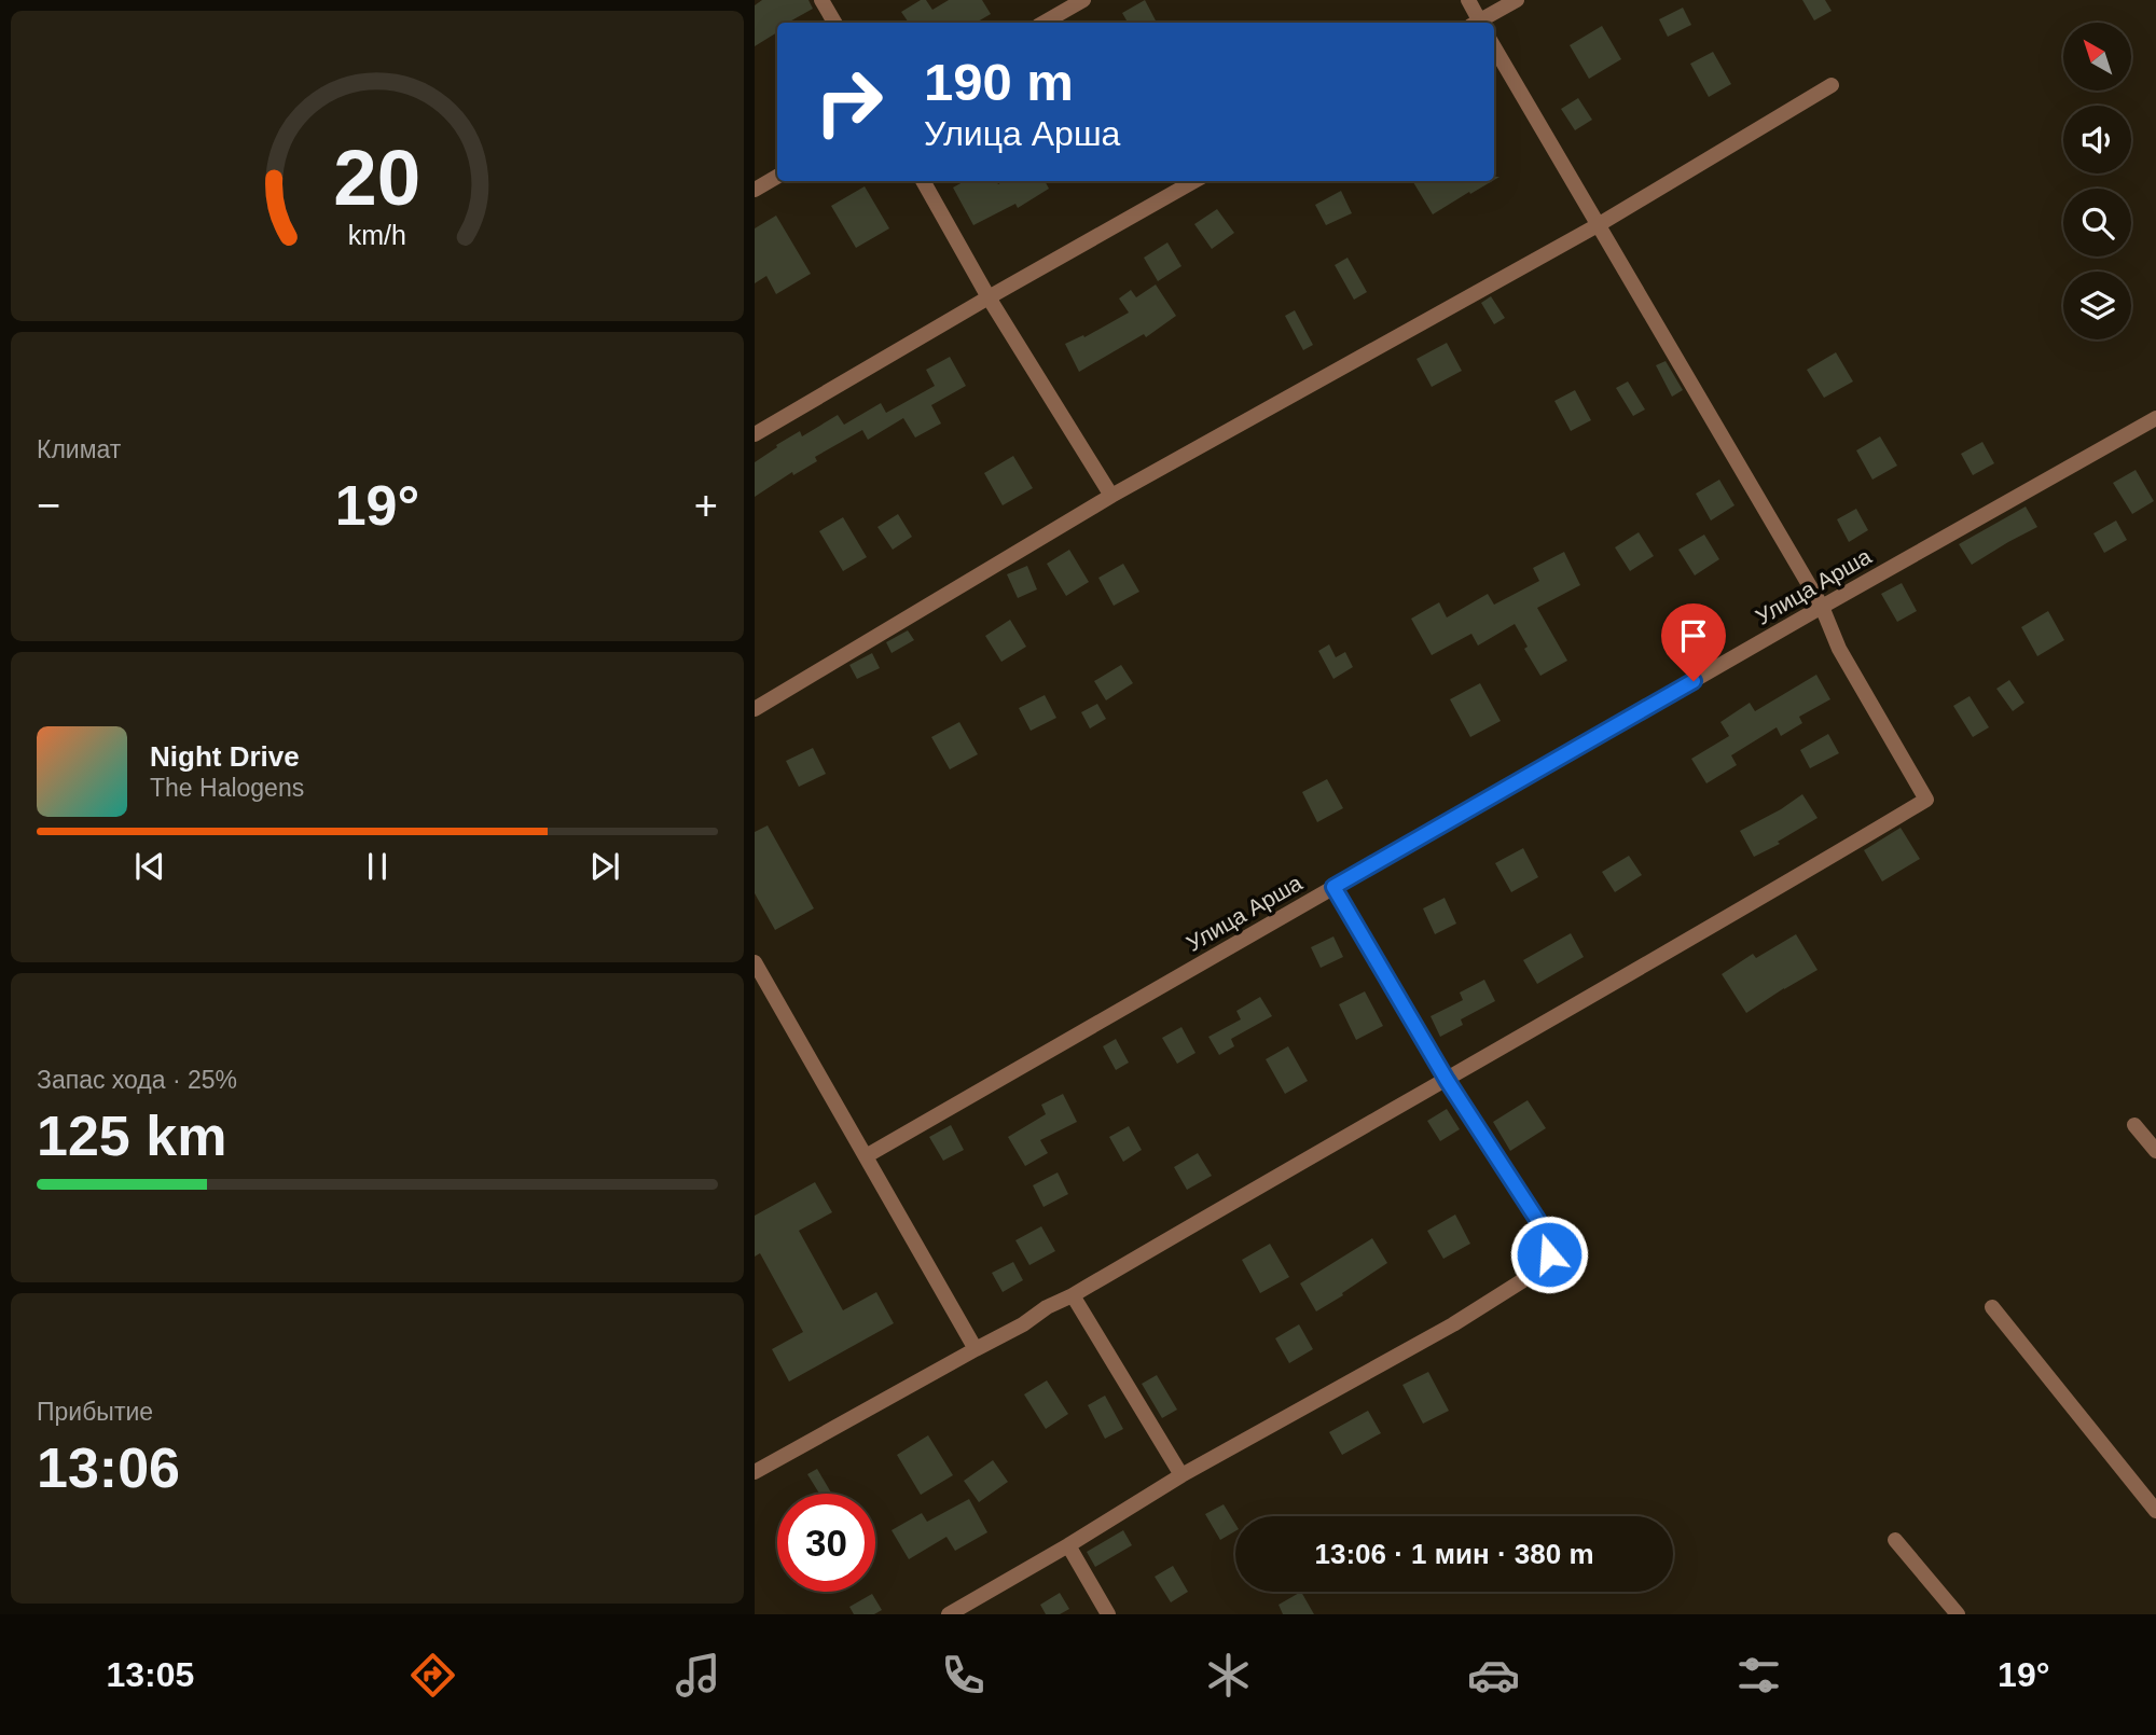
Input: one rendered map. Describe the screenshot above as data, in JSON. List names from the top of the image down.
{
  "streets": {
    "street": ["Улица Арша"]
  },
  "north": "top left",
  "page": {
    "turn": ["190 m", "Улица Арша"],
    "tile": [
      "Климат",
      ["Запас хода · 25%", "125 km"],
      ["Прибытие", "13:06"]
    ],
    "heat": ["−", "19°", "+"],
    "song": ["Night Drive", "The Halogens"],
    "limit": "30",
    "trip": "13:06 · 1 мин · 380 m",
    "tabs": ["13:05", "19°"],
    "gauge": ["20", "km/h"]
  }
}
